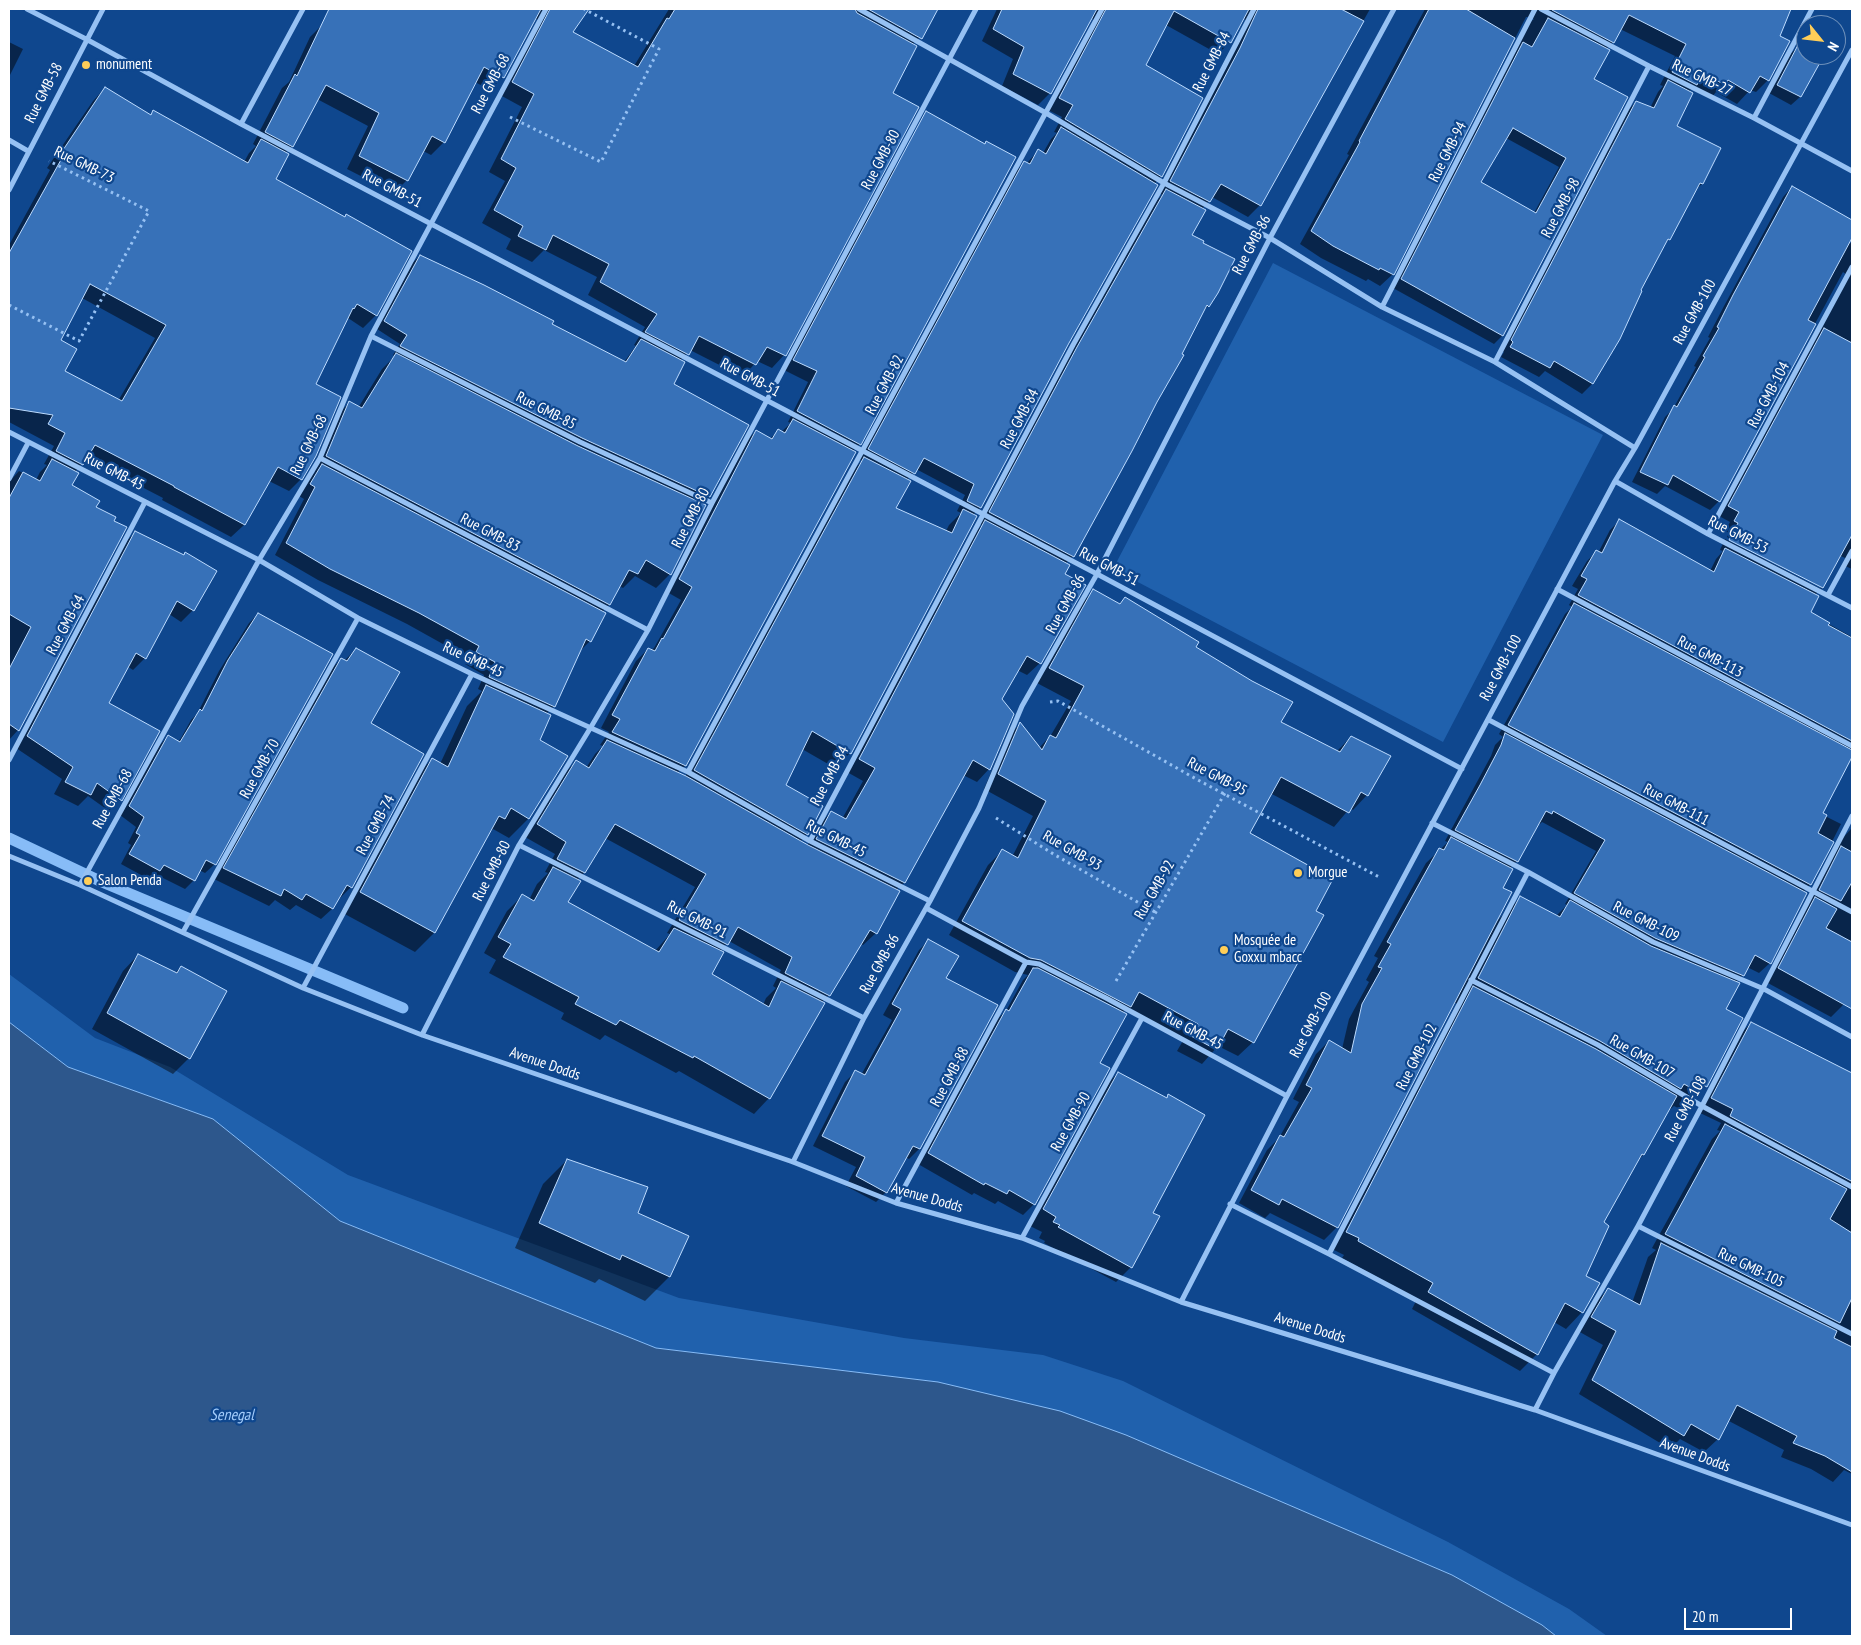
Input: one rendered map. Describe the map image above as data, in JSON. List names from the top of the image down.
{
  "streets": {
    "street": [
      "Rue GMB-84",
      "Rue GMB-27",
      "Rue GMB-68",
      "Rue GMB-58",
      "Rue GMB-94",
      "Rue GMB-80",
      "Rue GMB-51",
      "Rue GMB-98",
      "Rue GMB-86",
      "Rue GMB-100",
      "Rue GMB-82",
      "Rue GMB-104",
      "Rue GMB-85",
      "Rue GMB-45",
      "Rue GMB-83",
      "Rue GMB-53",
      "Rue GMB-64",
      "Rue GMB-113",
      "Rue GMB-70",
      "Rue GMB-111",
      "Rue GMB-74",
      "Rue GMB-91",
      "Rue GMB-109",
      "Rue GMB-102",
      "Rue GMB-107",
      "Avenue Dodds",
      "Rue GMB-88",
      "Rue GMB-108",
      "Rue GMB-90",
      "Rue GMB-105"
    ],
    "path": [
      "Rue GMB-73",
      "Rue GMB-95",
      "Rue GMB-93",
      "Rue GMB-92"
    ]
  },
  "crossings": [
    ["Rue GMB-84", "Rue GMB-51"],
    ["Rue GMB-84", "Rue GMB-45"],
    ["Rue GMB-27", "Rue GMB-98"],
    ["Rue GMB-27", "Rue GMB-100"],
    ["Rue GMB-68", "Rue GMB-51"],
    ["Rue GMB-68", "Rue GMB-85"],
    ["Rue GMB-68", "Rue GMB-45"],
    ["Rue GMB-68", "Rue GMB-83"],
    ["Rue GMB-68", "Avenue Dodds"],
    ["Rue GMB-58", "Rue GMB-73"],
    ["Rue GMB-58", "Rue GMB-51"],
    ["Rue GMB-80", "Rue GMB-51"],
    ["Rue GMB-80", "Rue GMB-85"],
    ["Rue GMB-80", "Rue GMB-45"],
    ["Rue GMB-80", "Rue GMB-83"],
    ["Rue GMB-80", "Rue GMB-91"],
    ["Rue GMB-80", "Avenue Dodds"],
    ["Rue GMB-51", "Rue GMB-86"],
    ["Rue GMB-51", "Rue GMB-100"],
    ["Rue GMB-51", "Rue GMB-82"],
    ["Rue GMB-86", "Rue GMB-45"],
    ["Rue GMB-86", "Rue GMB-95"],
    ["Rue GMB-86", "Rue GMB-93"],
    ["Rue GMB-86", "Rue GMB-91"],
    ["Rue GMB-86", "Avenue Dodds"],
    ["Rue GMB-100", "Rue GMB-45"],
    ["Rue GMB-100", "Rue GMB-53"],
    ["Rue GMB-100", "Rue GMB-113"],
    ["Rue GMB-100", "Rue GMB-95"],
    ["Rue GMB-100", "Rue GMB-111"],
    ["Rue GMB-100", "Rue GMB-109"],
    ["Rue GMB-100", "Avenue Dodds"],
    ["Rue GMB-82", "Rue GMB-45"],
    ["Rue GMB-104", "Rue GMB-53"],
    ["Rue GMB-45", "Rue GMB-64"],
    ["Rue GMB-45", "Rue GMB-70"],
    ["Rue GMB-45", "Rue GMB-74"],
    ["Rue GMB-45", "Rue GMB-92"],
    ["Rue GMB-45", "Rue GMB-88"],
    ["Rue GMB-45", "Rue GMB-90"],
    ["Rue GMB-70", "Avenue Dodds"],
    ["Rue GMB-95", "Rue GMB-92"],
    ["Rue GMB-111", "Rue GMB-108"],
    ["Rue GMB-74", "Avenue Dodds"],
    ["Rue GMB-93", "Rue GMB-92"],
    ["Rue GMB-109", "Rue GMB-102"],
    ["Rue GMB-109", "Rue GMB-108"],
    ["Rue GMB-102", "Rue GMB-107"],
    ["Rue GMB-107", "Rue GMB-108"],
    ["Avenue Dodds", "Rue GMB-88"],
    ["Avenue Dodds", "Rue GMB-108"],
    ["Avenue Dodds", "Rue GMB-90"],
    ["Rue GMB-108", "Rue GMB-105"]
  ],
  "water": ["Senegal"],
  "places": [
    "monument",
    "Morgue",
    "Salon Penda",
    "Mosquée de Goxxu mbacc"
  ],
  "scale_bar": "20 m",
  "north": "bottom right"
}
